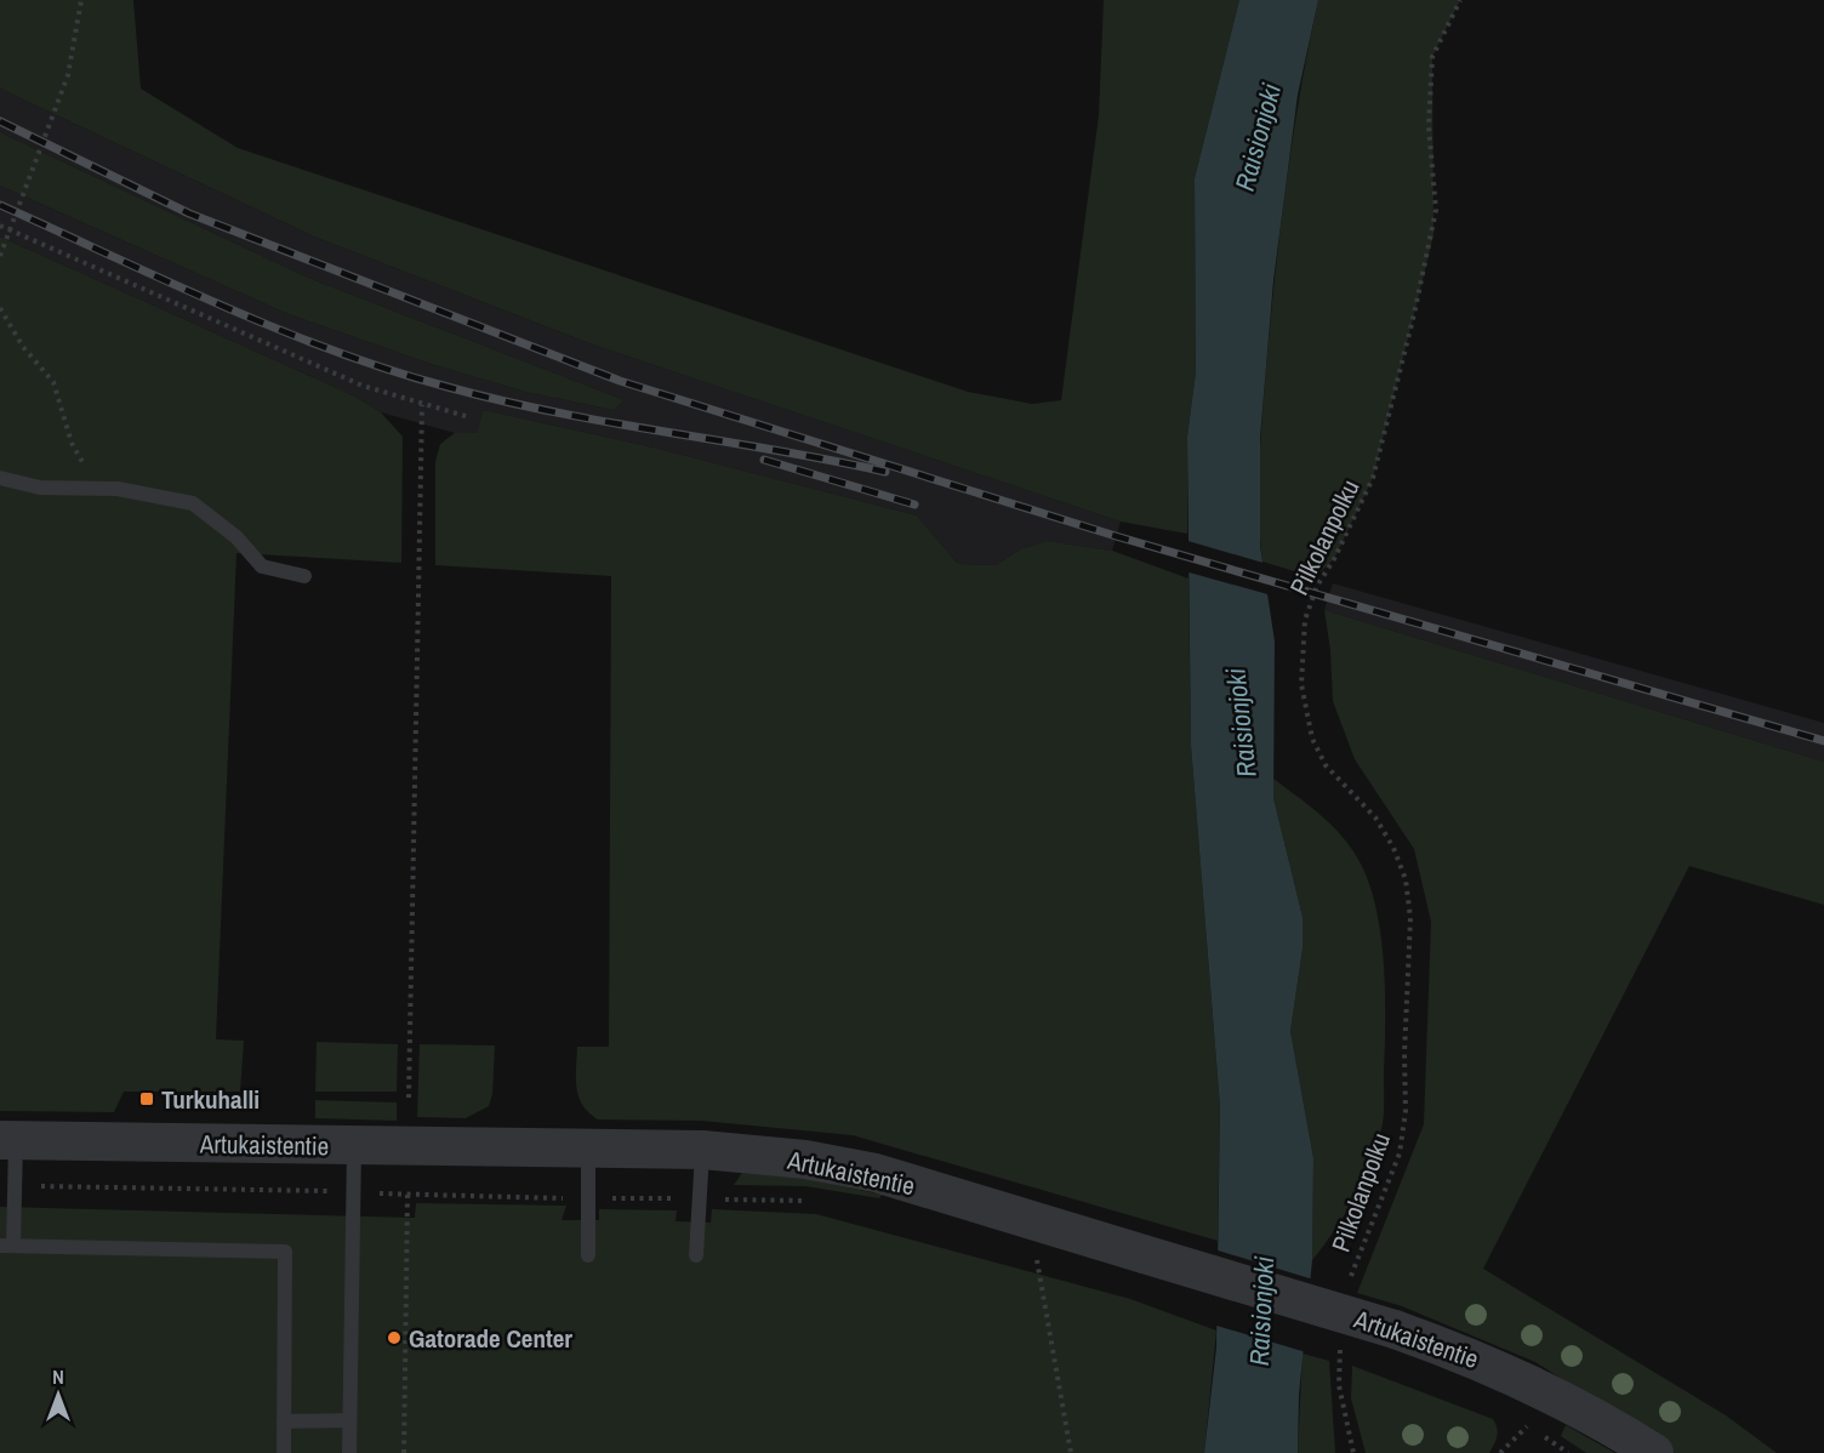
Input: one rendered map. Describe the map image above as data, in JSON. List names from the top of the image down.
{
  "streets": {
    "street": ["Artukaistentie"],
    "path": ["Pilkolanpolku"]
  },
  "water": ["Raisionjoki"],
  "places": {
    "transit": ["Turkuhalli"],
    "other": ["Gatorade Center"]
  },
  "north": "top"
}
